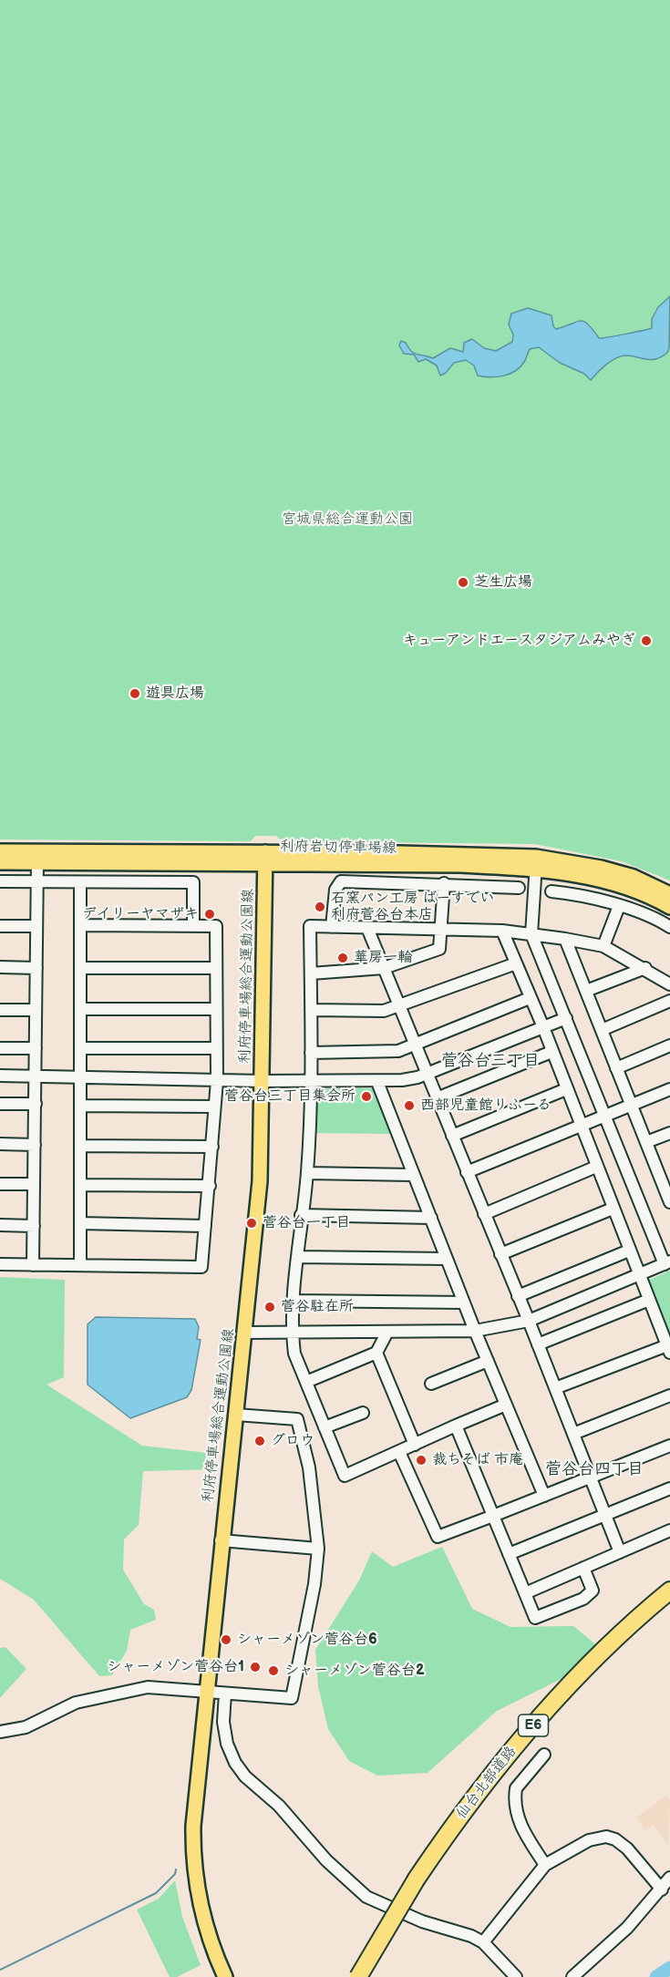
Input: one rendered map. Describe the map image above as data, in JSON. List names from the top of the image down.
{
  "streets": {
    "highway": ["E6", "仙台北部道路"],
    "main road": ["利府岩切停車場線", "利府停車場総合運動公園線"]
  },
  "crossings": [
    ["利府岩切停車場線", "利府停車場総合運動公園線"]
  ],
  "districts": ["菅谷台三丁目", "菅谷台四丁目"],
  "parks": ["宮城県総合運動公園"],
  "places": [
    "芝生広場",
    "キューアンドエースタジアムみやぎ",
    "遊具広場",
    "石窯パン工房 ばーすでい 利府菅谷台本店",
    "デイリーヤマザキ",
    "華房一輪",
    "菅谷台三丁目集会所",
    "西部児童館りふーる",
    "菅谷台一丁目",
    "菅谷駐在所",
    "グロウ",
    "裁ちそば 市庵",
    "シャーメゾン菅谷台6",
    "シャーメゾン菅谷台1",
    "シャーメゾン菅谷台2"
  ]
}
